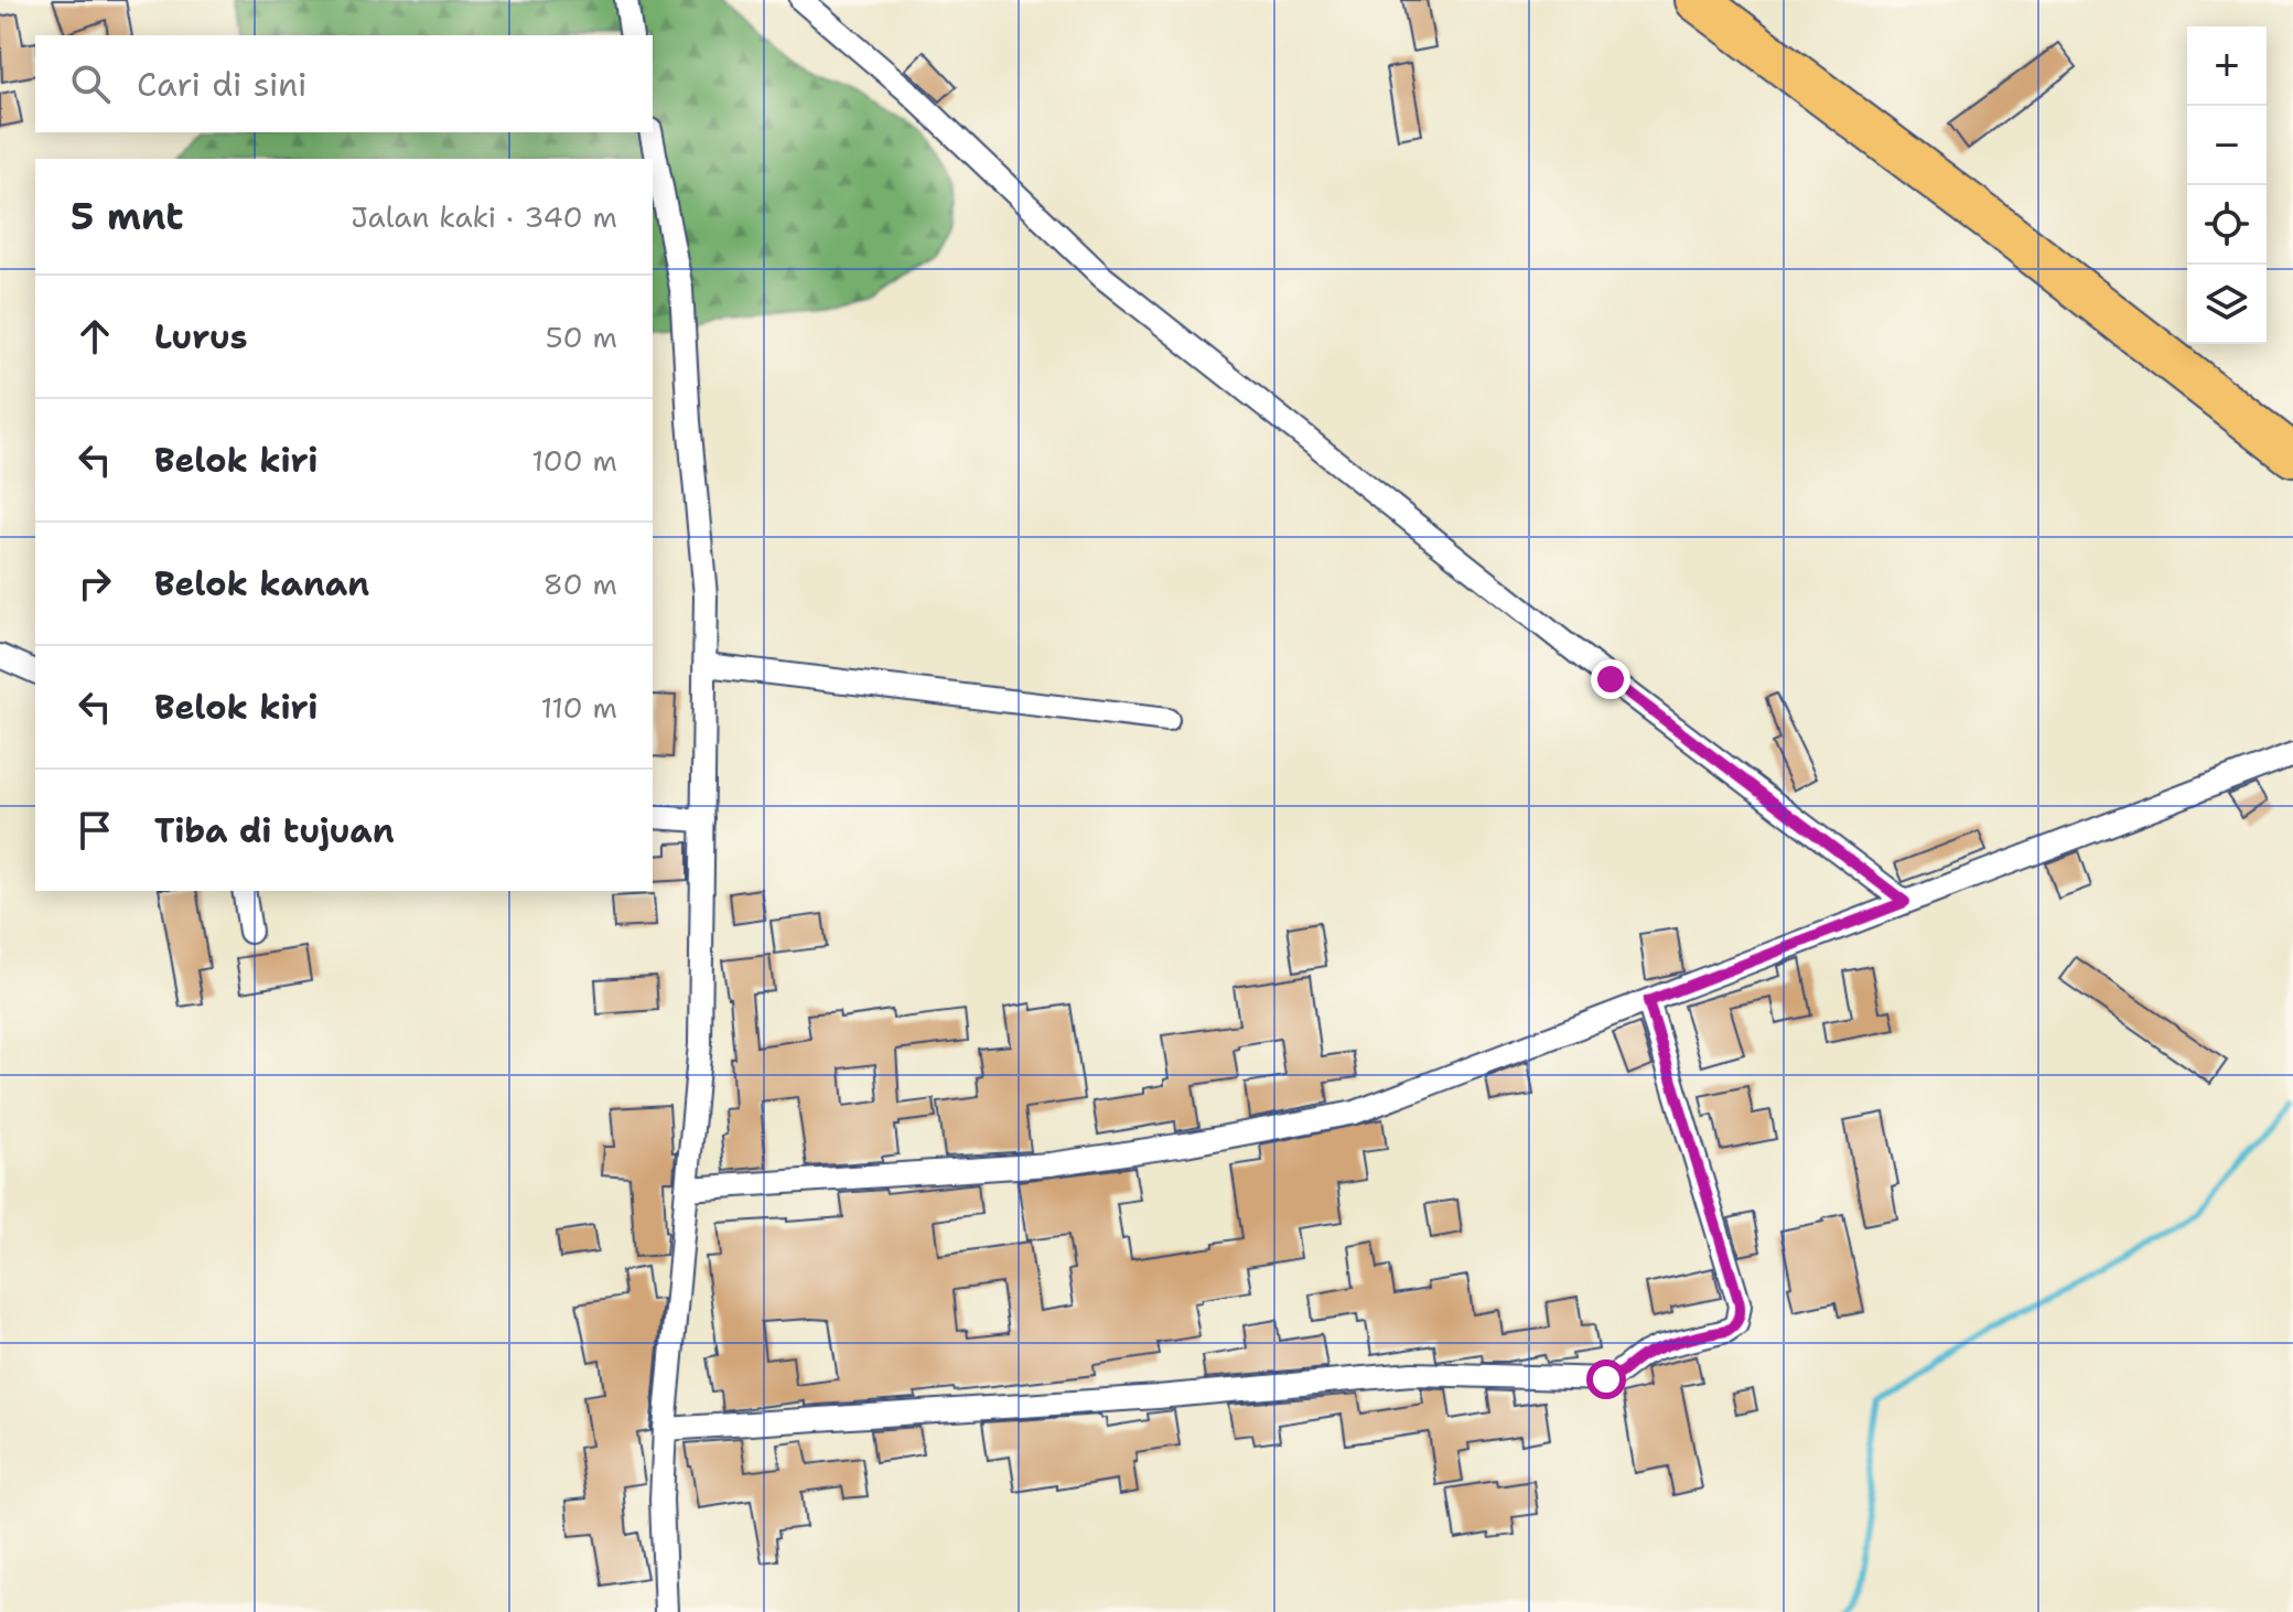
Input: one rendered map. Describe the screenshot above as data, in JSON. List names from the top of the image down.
{
  "page": {
    "map_buttons": ["+", "−"],
    "search": "Cari di sini",
    "heading": ["5 mnt", "Jalan kaki · 340 m"],
    "list": [
      ["Lurus", "50 m"],
      ["Belok kiri", "100 m"],
      ["Belok kanan", "80 m"],
      ["Belok kiri", "110 m"],
      "Tiba di tujuan"
    ]
  }
}
